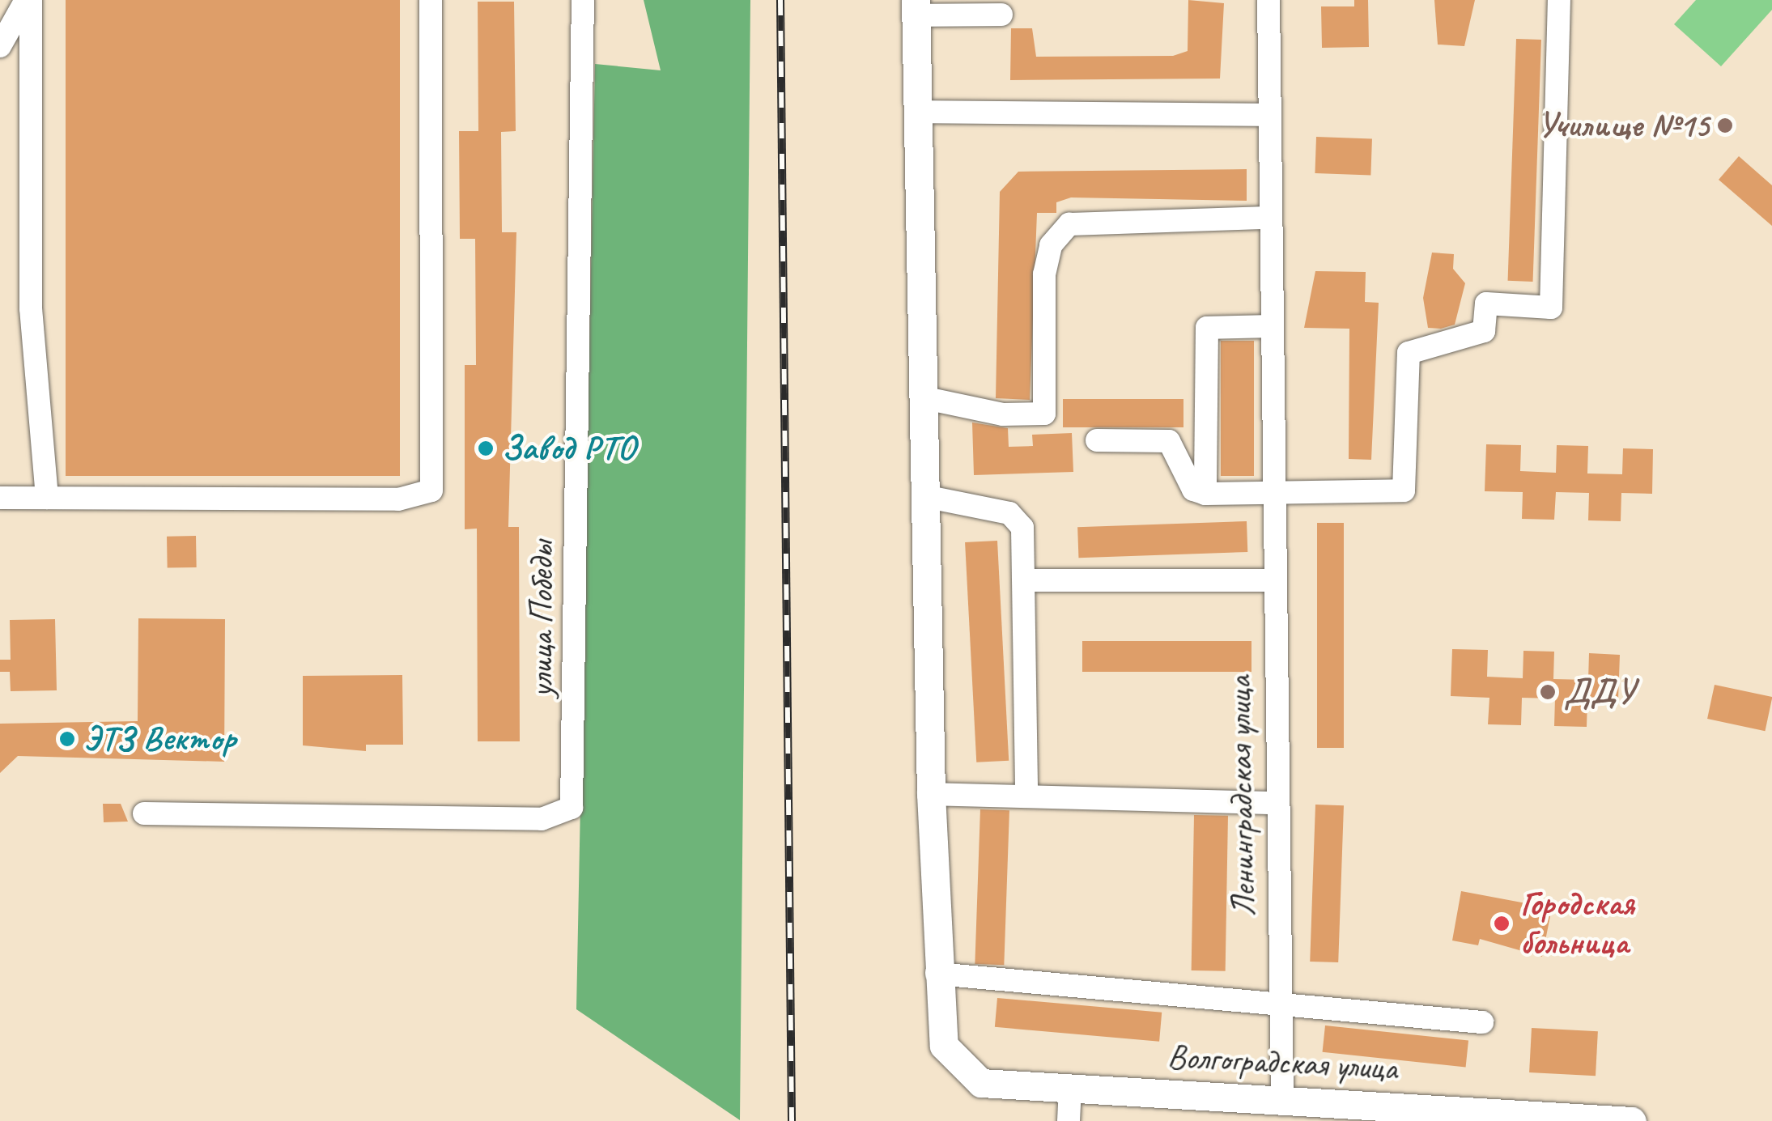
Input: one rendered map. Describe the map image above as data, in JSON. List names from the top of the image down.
{
  "streets": {
    "main road": ["Волгоградская улица"],
    "street": ["улица Победы", "Ленинградская улица"]
  },
  "crossings": [
    ["Ленинградская улица", "Волгоградская улица"]
  ],
  "places": [
    "Училище №15",
    "Завод РТО",
    "ДДУ",
    "ЭТЗ Вектор",
    "Городская больница"
  ]
}
